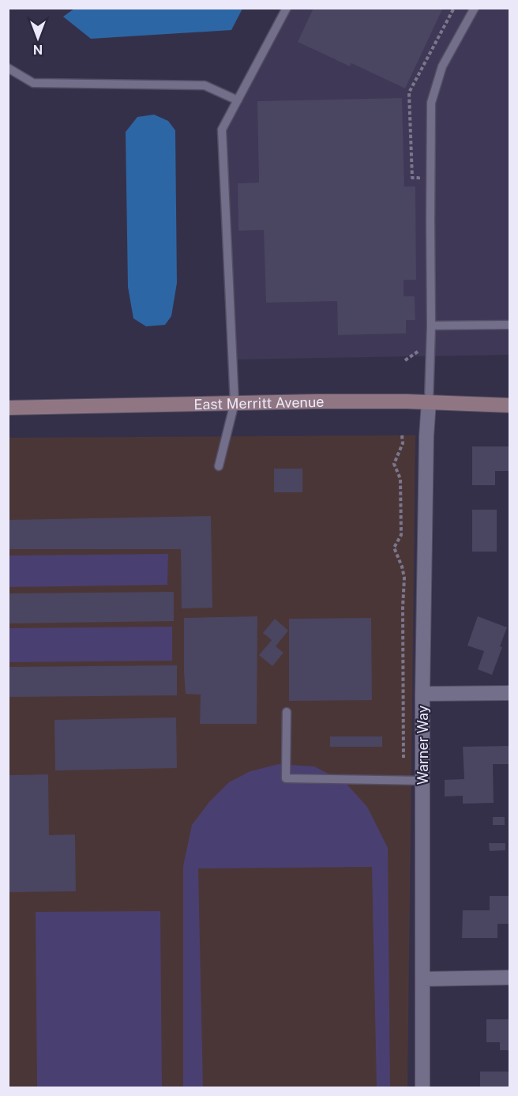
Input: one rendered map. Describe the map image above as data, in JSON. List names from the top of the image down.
{
  "streets": {
    "street": ["East Merritt Avenue", "Warner Way"]
  },
  "crossings": [
    ["East Merritt Avenue", "Warner Way"]
  ],
  "north": "bottom"
}
